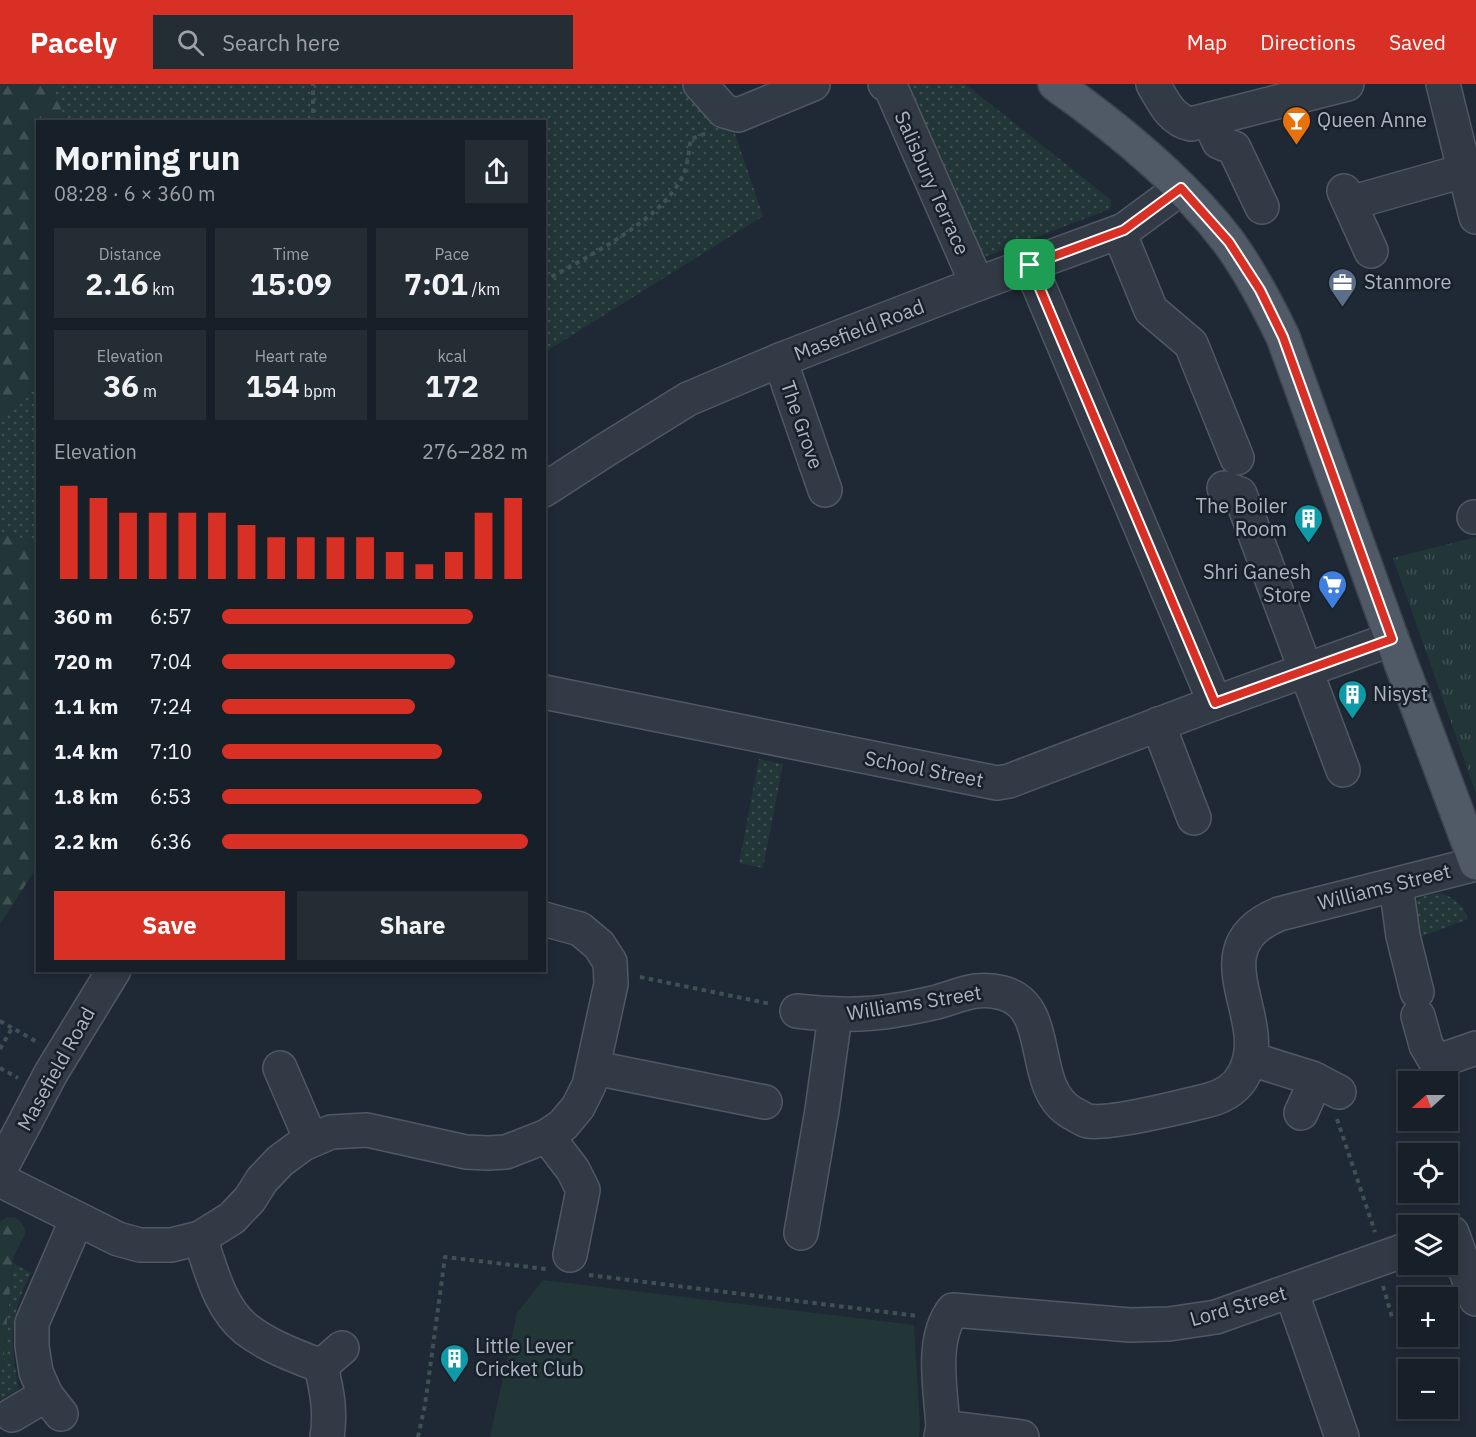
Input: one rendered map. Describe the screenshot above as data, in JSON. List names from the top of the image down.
{
  "streets": {
    "street": [
      "Salisbury Terrace",
      "Masefield Road",
      "The Grove",
      "School Street",
      "Williams Street",
      "Lord Street"
    ]
  },
  "crossings": [
    ["Salisbury Terrace", "Masefield Road"],
    ["Masefield Road", "The Grove"]
  ],
  "places": {
    "bar": ["Queen Anne"],
    "office": ["Stanmore"],
    "building": ["The Boiler Room", "Nisyst", "Little Lever Cricket Club"],
    "supermarket": ["Shri Ganesh Store"]
  },
  "north": "left",
  "page": {
    "header": "Pacely",
    "search": "Search here",
    "nav": ["Map", "Directions", "Saved"],
    "heading": ["Morning run", "08:28 · 6 × 360 m"],
    "stats": [
      ["Distance", "2.16 km"],
      ["Time", "15:09"],
      ["Pace", "7:01 /km"],
      ["Elevation", "36 m"],
      ["Heart rate", "154 bpm"],
      ["kcal", "172"]
    ],
    "chart": ["Elevation", "276–282 m"],
    "list": [
      {
        "name": "360 m",
        "note": "6:57"
      },
      {
        "name": "720 m",
        "note": "7:04"
      },
      {
        "name": "1.1 km",
        "note": "7:24"
      },
      {
        "name": "1.4 km",
        "note": "7:10"
      },
      {
        "name": "1.8 km",
        "note": "6:53"
      },
      {
        "name": "2.2 km",
        "note": "6:36"
      }
    ],
    "buttons": ["Save", "Share"],
    "map_buttons": ["+", "−"]
  }
}
